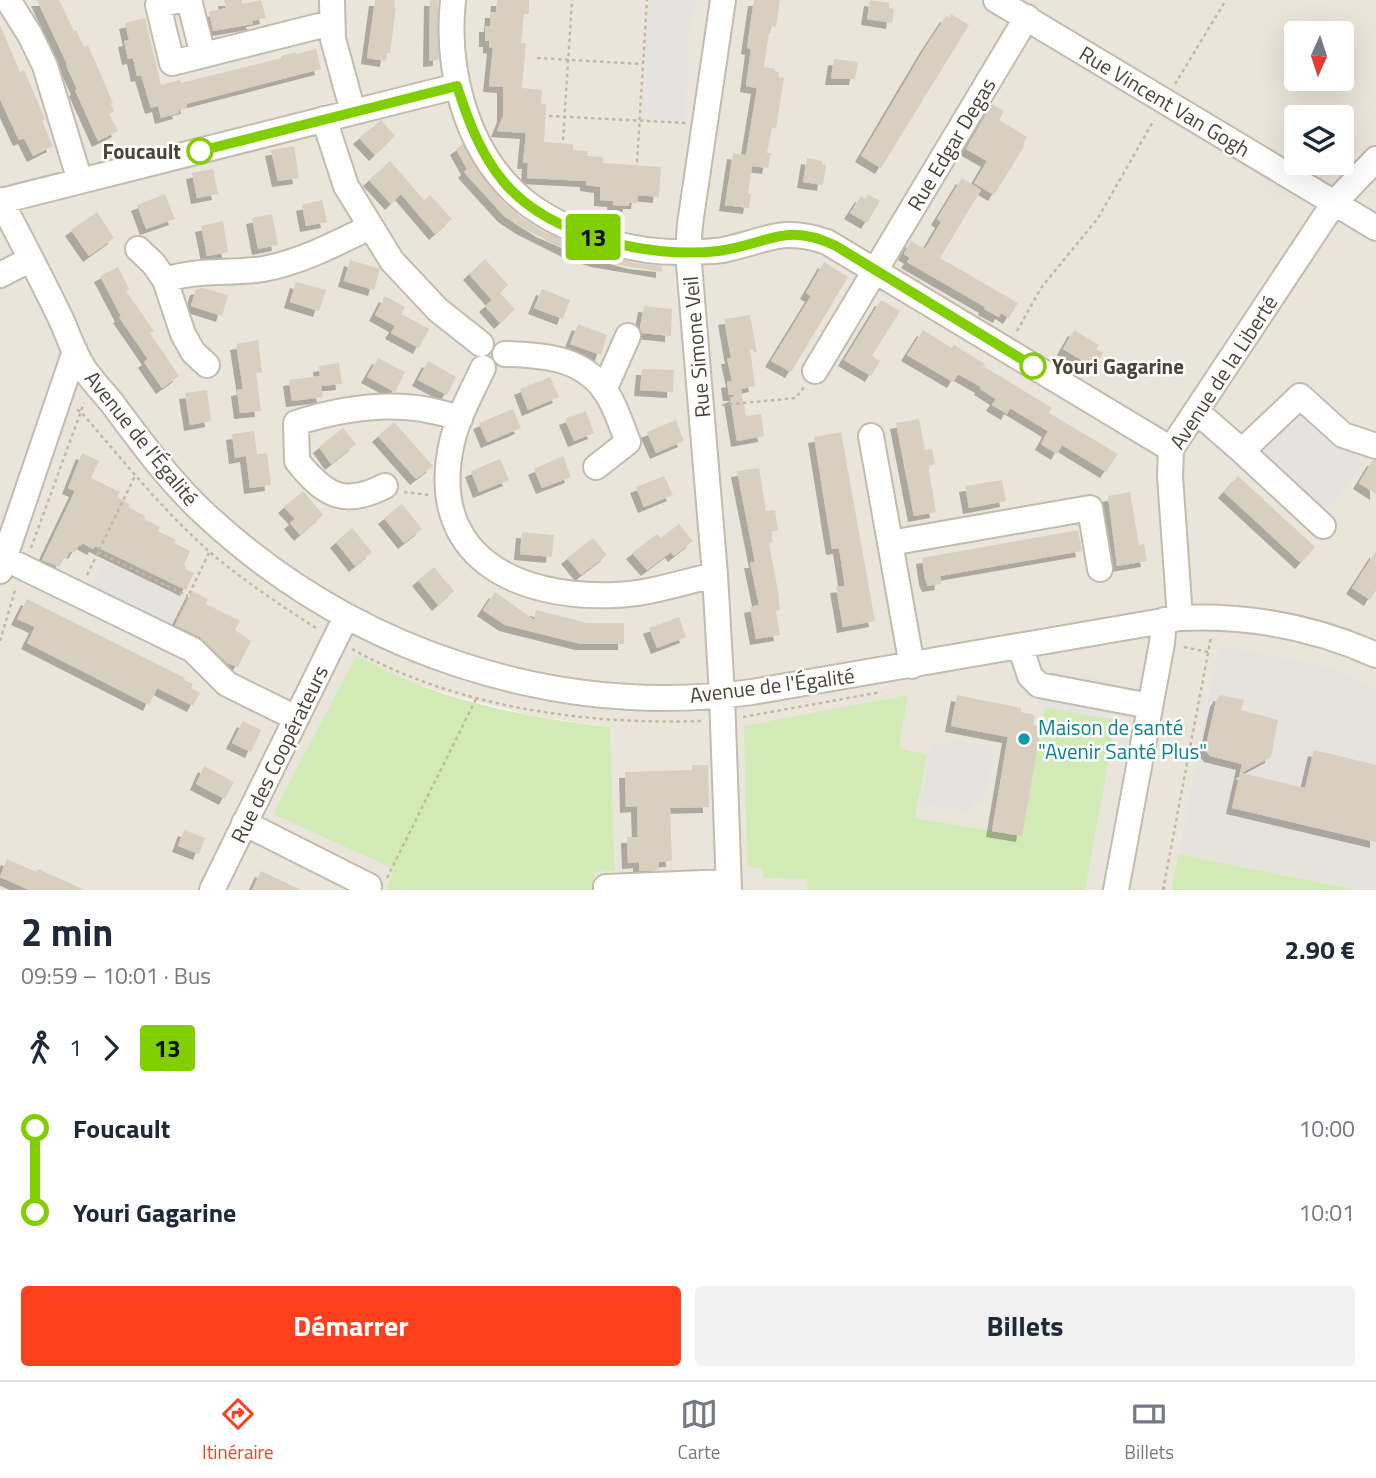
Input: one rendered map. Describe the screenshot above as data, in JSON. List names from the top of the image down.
{
  "streets": {
    "street": [
      "Rue Vincent Van Gogh",
      "Rue Edgar Degas",
      "Rue Simone Veil",
      "Avenue de la Liberté",
      "Avenue de l'Égalité",
      "Rue des Coopérateurs"
    ]
  },
  "crossings": [
    ["Rue Vincent Van Gogh", "Rue Edgar Degas"],
    ["Rue Vincent Van Gogh", "Avenue de la Liberté"],
    ["Rue Simone Veil", "Avenue de l'Égalité"],
    ["Avenue de la Liberté", "Avenue de l'Égalité"],
    ["Avenue de l'Égalité", "Rue des Coopérateurs"]
  ],
  "places": ["Foucault", "Youri Gagarine", "Maison de santé \"Avenir Santé Plus\""],
  "lines": ["bus line 13"],
  "north": "bottom",
  "page": {
    "on_map": "13",
    "heading": ["2 min", "09:59 – 10:01 · Bus", "2.90 €"],
    "legs": ["1", "13"],
    "list": [
      {
        "name": "Foucault",
        "value": "10:00"
      },
      {
        "name": "Youri Gagarine",
        "value": "10:01"
      }
    ],
    "buttons": ["Démarrer", "Billets"],
    "tabs": ["Itinéraire", "Carte", "Billets"]
  }
}
